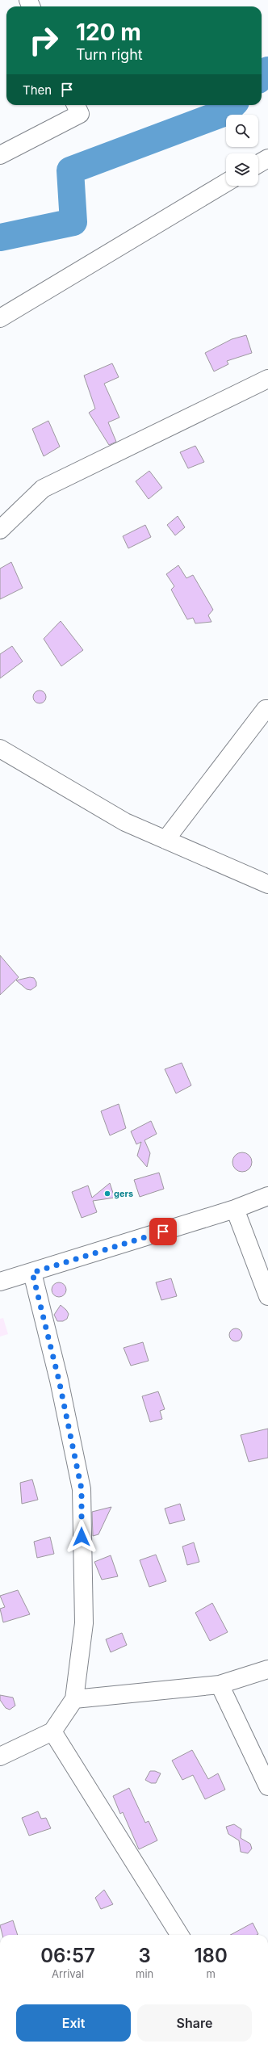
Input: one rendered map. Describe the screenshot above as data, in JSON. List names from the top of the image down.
{
  "places": ["gers"],
  "page": {
    "turn": ["120 m", "Turn right"],
    "then": "Then",
    "eta": [
      "06:57",
      "Arrival",
      "3",
      "min",
      "180",
      "m"
    ],
    "buttons": ["Exit", "Share"]
  }
}
